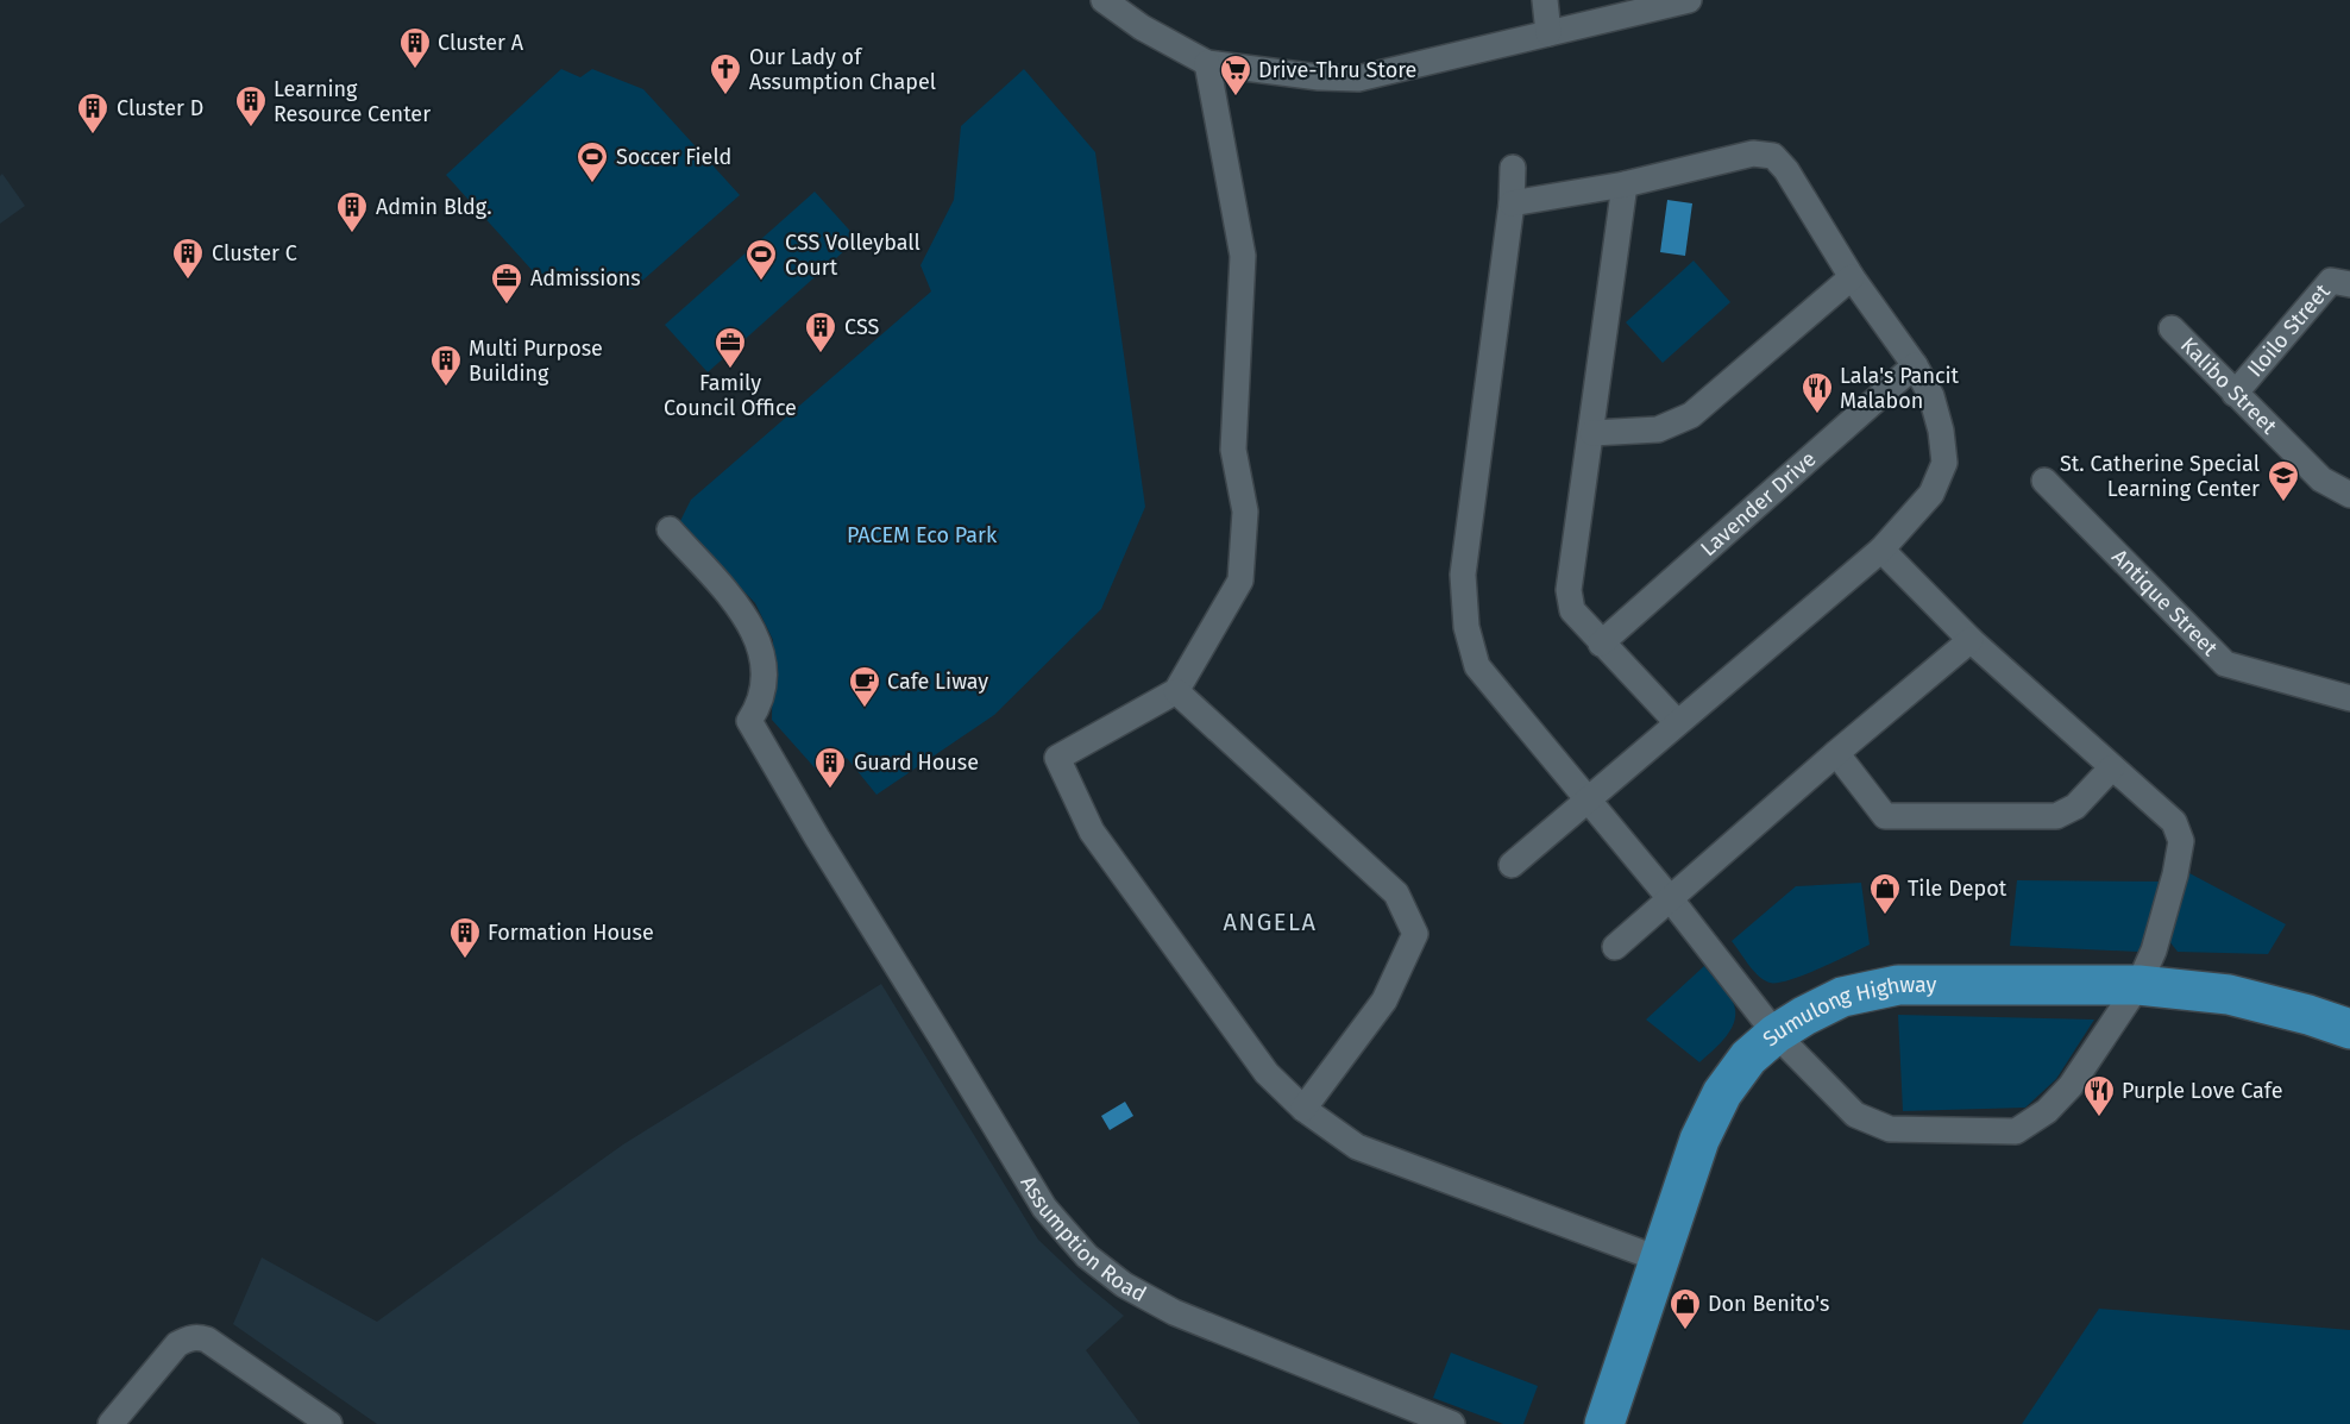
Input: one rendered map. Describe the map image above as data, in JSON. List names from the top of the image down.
{
  "streets": {
    "main road": ["Sumulong Highway"],
    "street": [
      "Iloilo Street",
      "Kalibo Street",
      "Lavender Drive",
      "Antique Street",
      "Assumption Road"
    ]
  },
  "crossings": [
    ["Iloilo Street", "Kalibo Street"]
  ],
  "districts": ["ANGELA"],
  "parks": ["PACEM Eco Park"],
  "places": {
    "building": [
      "Cluster A",
      "Learning Resource Center",
      "Cluster D",
      "Admin Bldg.",
      "Cluster C",
      "CSS",
      "Multi Purpose Building",
      "Guard House",
      "Formation House"
    ],
    "church": ["Our Lady of Assumption Chapel"],
    "supermarket": ["Drive-Thru Store"],
    "sports": ["Soccer Field", "CSS Volleyball Court"],
    "office": ["Admissions", "Family Council Office"],
    "restaurant": ["Lala's Pancit Malabon", "Purple Love Cafe"],
    "school or university": ["St. Catherine Special Learning Center"],
    "cafe": ["Cafe Liway"],
    "shop": ["Tile Depot", "Don Benito's"]
  }
}
